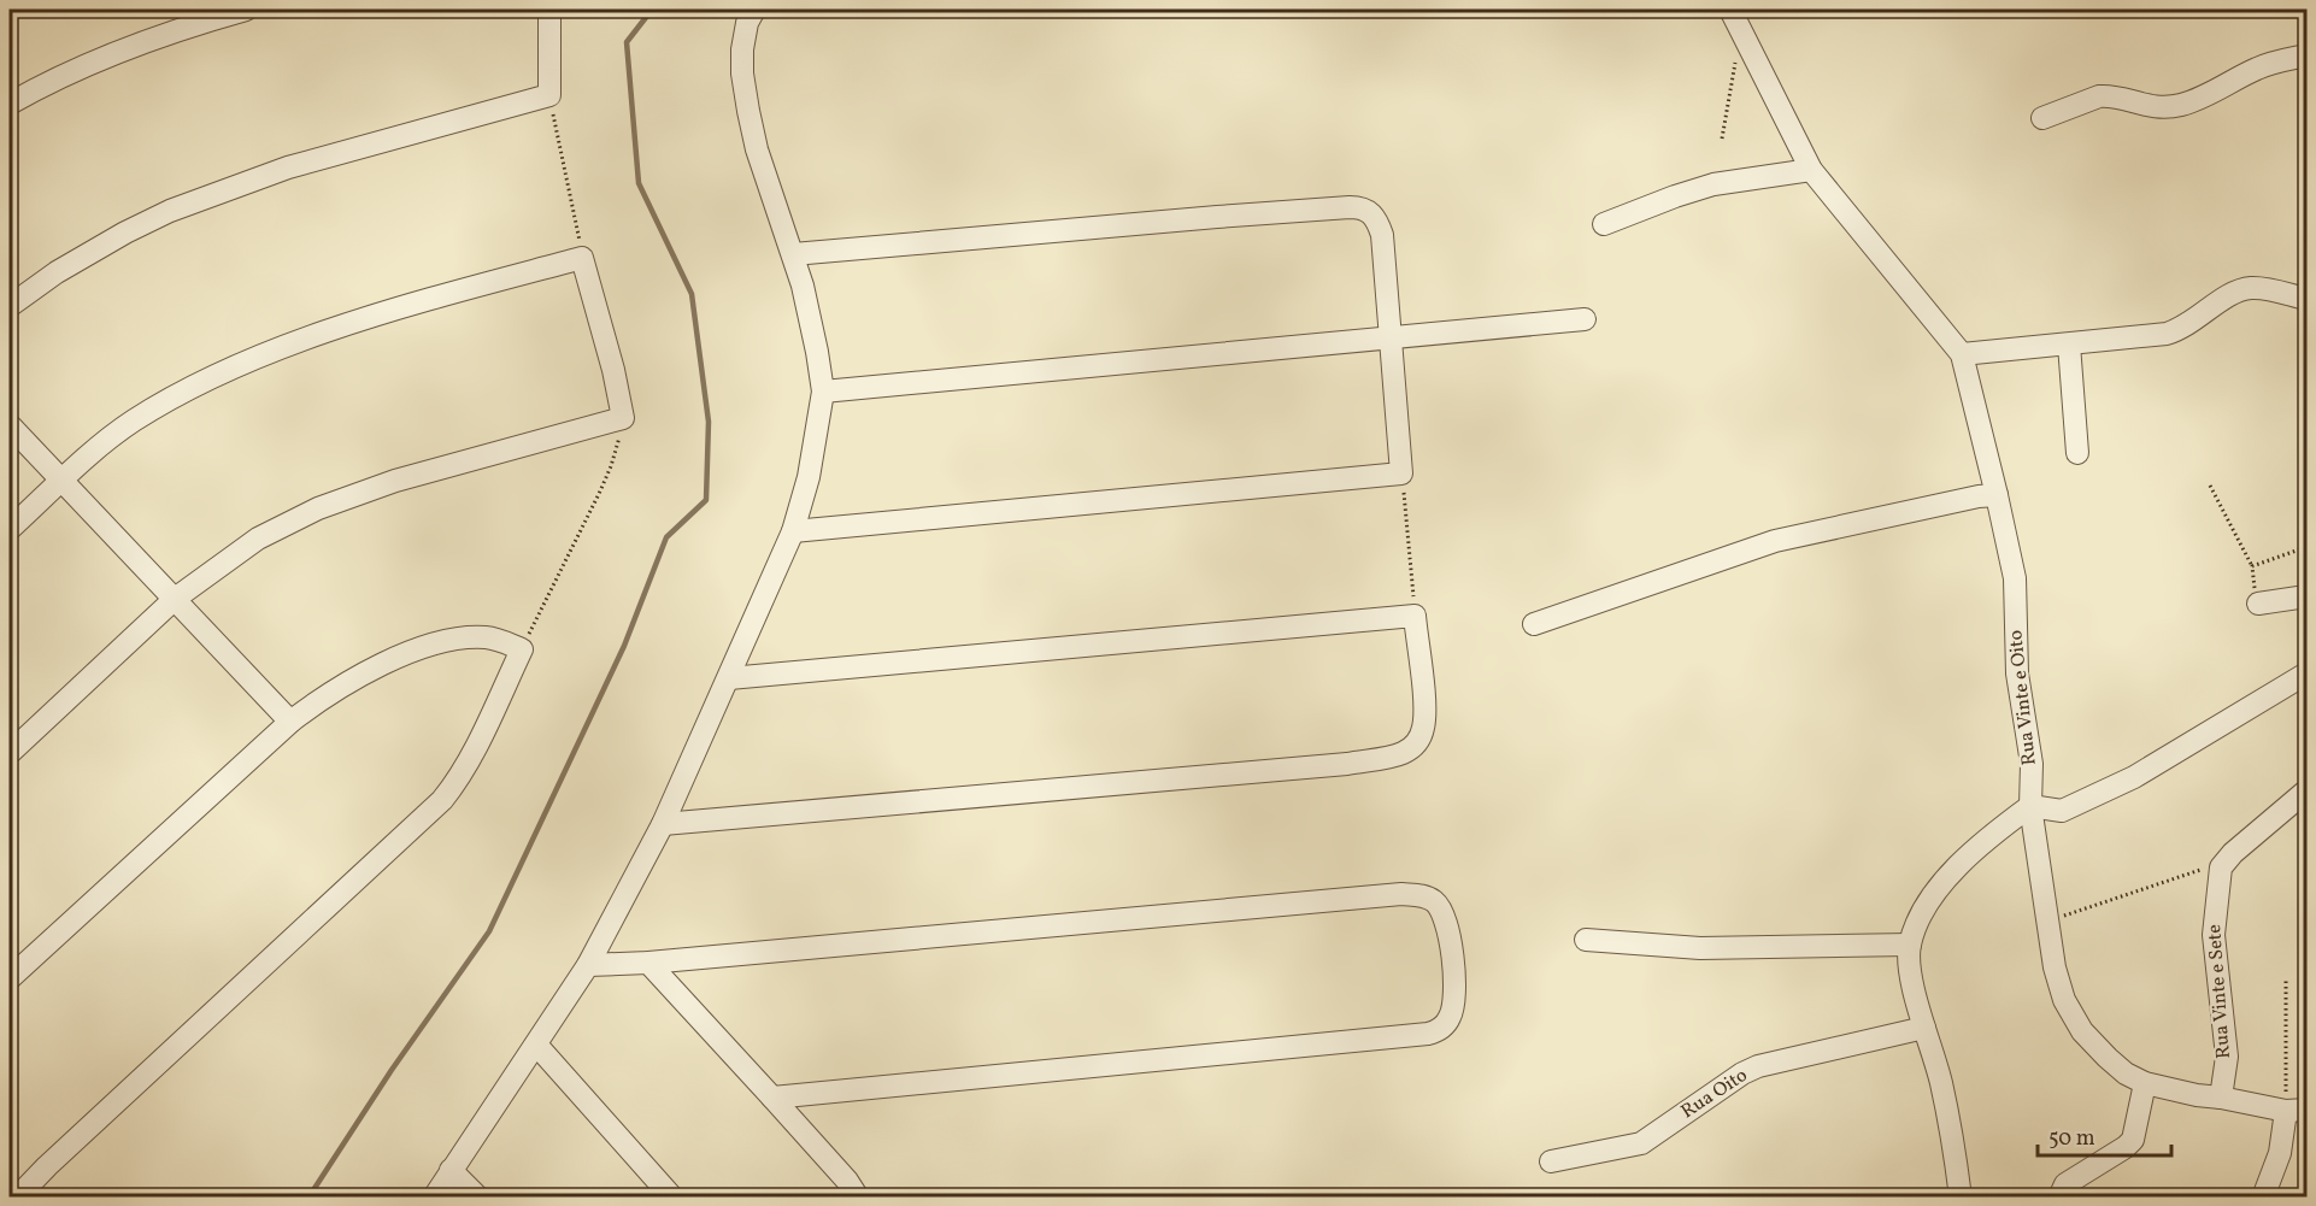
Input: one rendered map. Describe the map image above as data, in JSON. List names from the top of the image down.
{
  "streets": {
    "street": ["Rua Vinte e Oito", "Rua Vinte e Sete", "Rua Oito"]
  },
  "crossings": [
    ["Rua Vinte e Oito", "Rua Vinte e Sete"]
  ],
  "scale_bar": "50 m"
}
